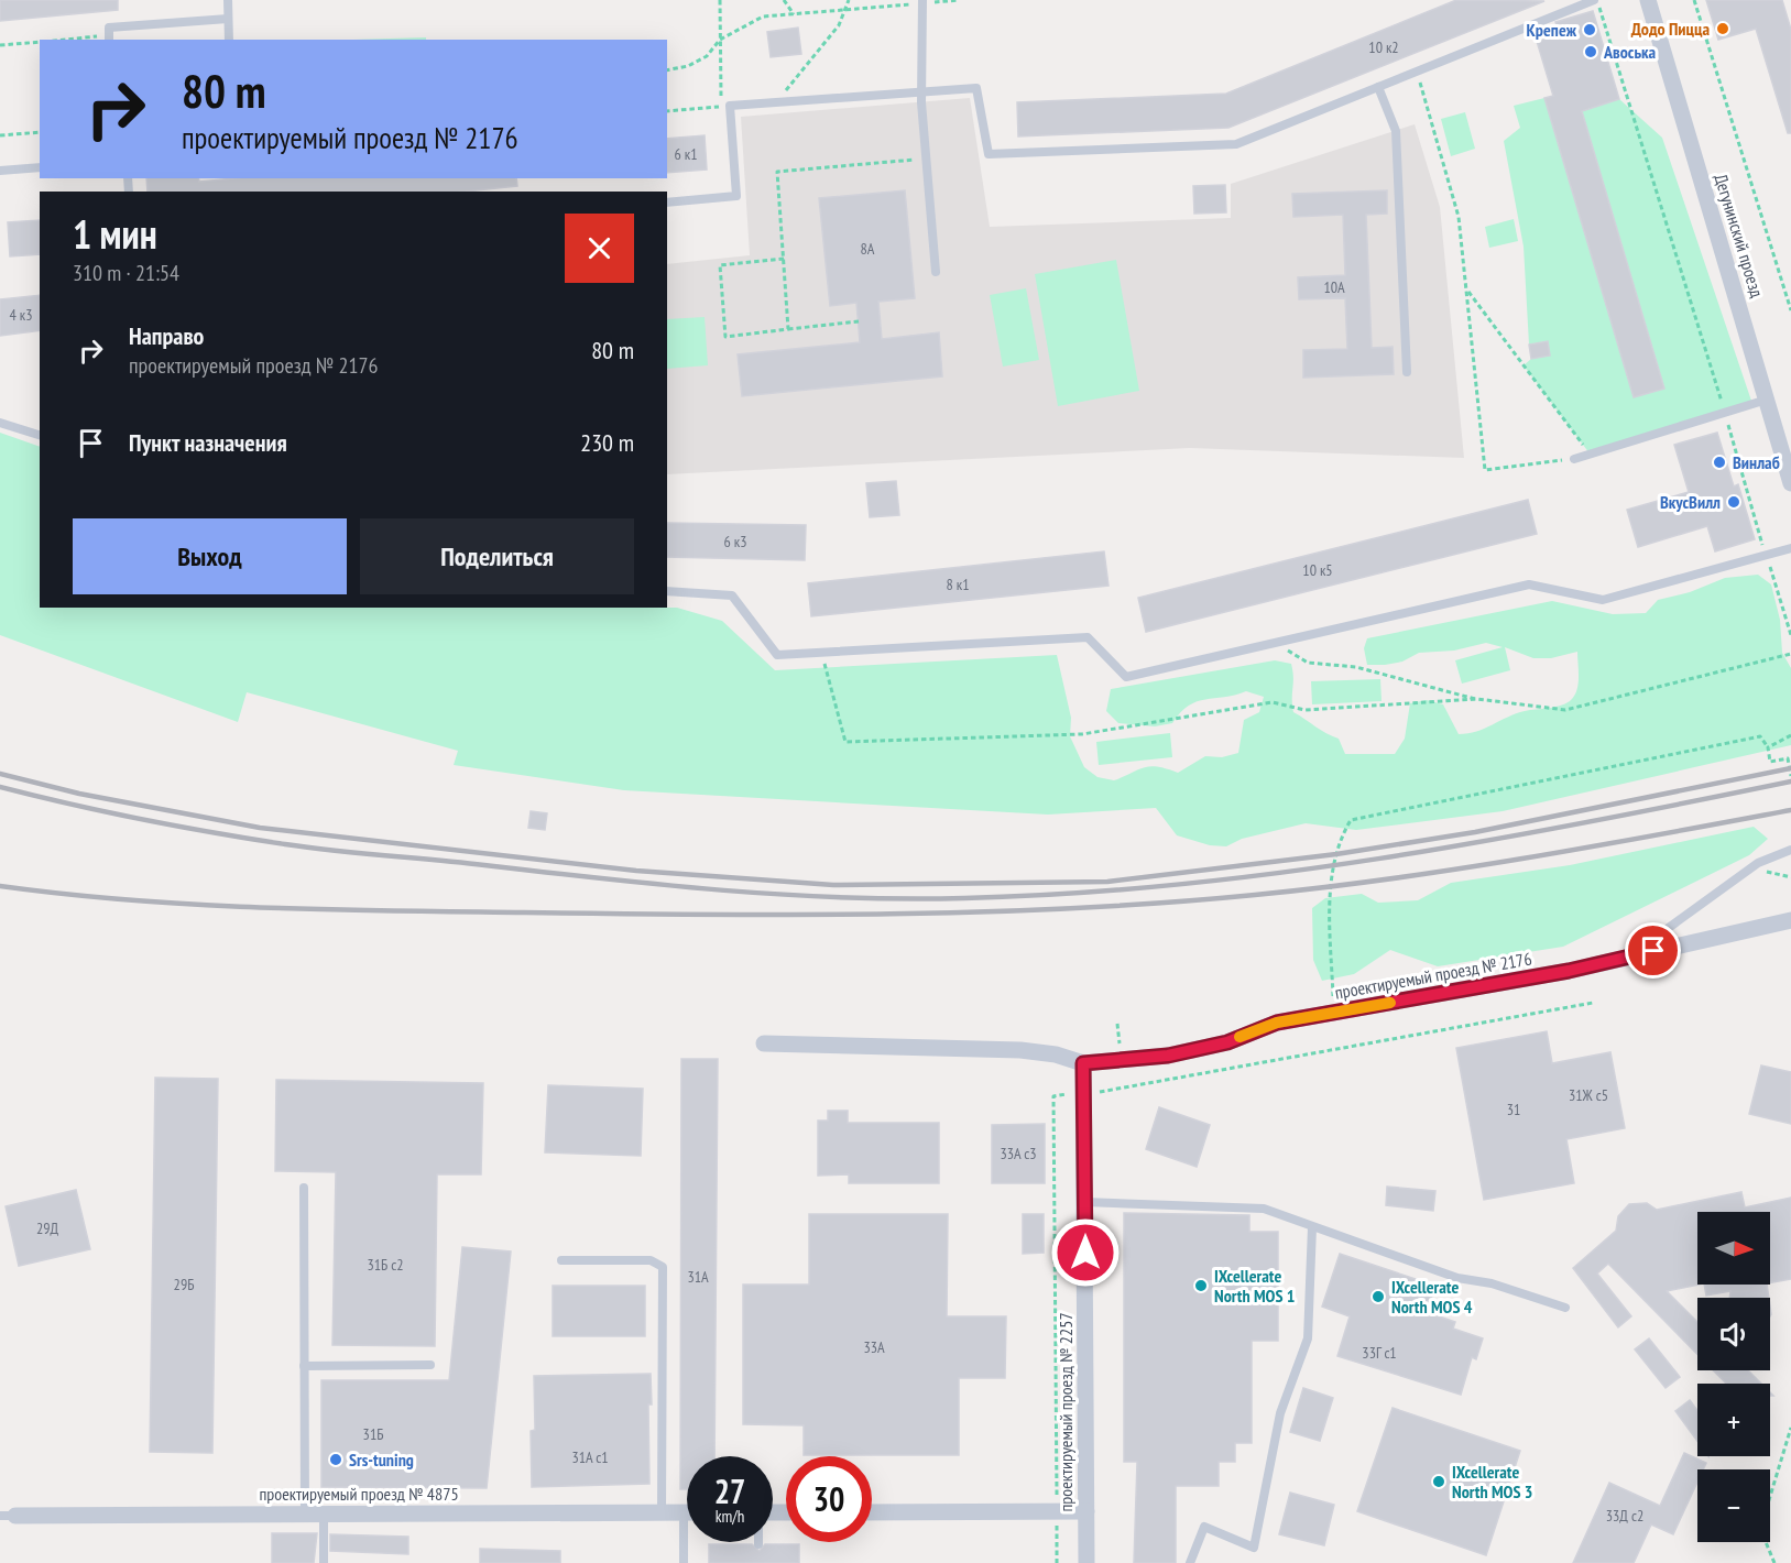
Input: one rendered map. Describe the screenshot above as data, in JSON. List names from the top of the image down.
{
  "streets": {
    "street": [
      "Дегунинский проезд",
      "проектируемый проезд № 2176",
      "проектируемый проезд № 2257",
      "проектируемый проезд № 4875"
    ]
  },
  "crossings": [
    ["проектируемый проезд № 2176", "проектируемый проезд № 2257"]
  ],
  "places": [
    "Додо Пицца",
    "Крепеж",
    "Авоська",
    "Винлаб",
    "ВкусВилл",
    "IXcellerate North MOS 1",
    "IXcellerate North MOS 4",
    "Srs-tuning",
    "IXcellerate North MOS 3"
  ],
  "house_numbers": [
    "10 к2",
    "6 к1",
    "8А",
    "10А",
    "4 к3",
    "6 к3",
    "10 к5",
    "8 к1",
    "31Ж с5",
    "31",
    "33А с3",
    "29Д",
    "31Б с2",
    "31А",
    "29Б",
    "33А",
    "33Г с1",
    "31Б",
    "31А с1",
    "33Д с2"
  ],
  "north": "right",
  "page": {
    "turn": ["80 m", "проектируемый проезд № 2176"],
    "heading": ["1 мин", "310 m · 21:54"],
    "list": [
      {
        "name": "Направо",
        "note": "проектируемый проезд № 2176",
        "value": "80 m"
      },
      {
        "name": "Пункт назначения",
        "value": "230 m"
      }
    ],
    "buttons": ["Выход", "Поделиться"],
    "map_buttons": ["+", "−"],
    "speed": "27 km/h",
    "limit": "30"
  }
}
